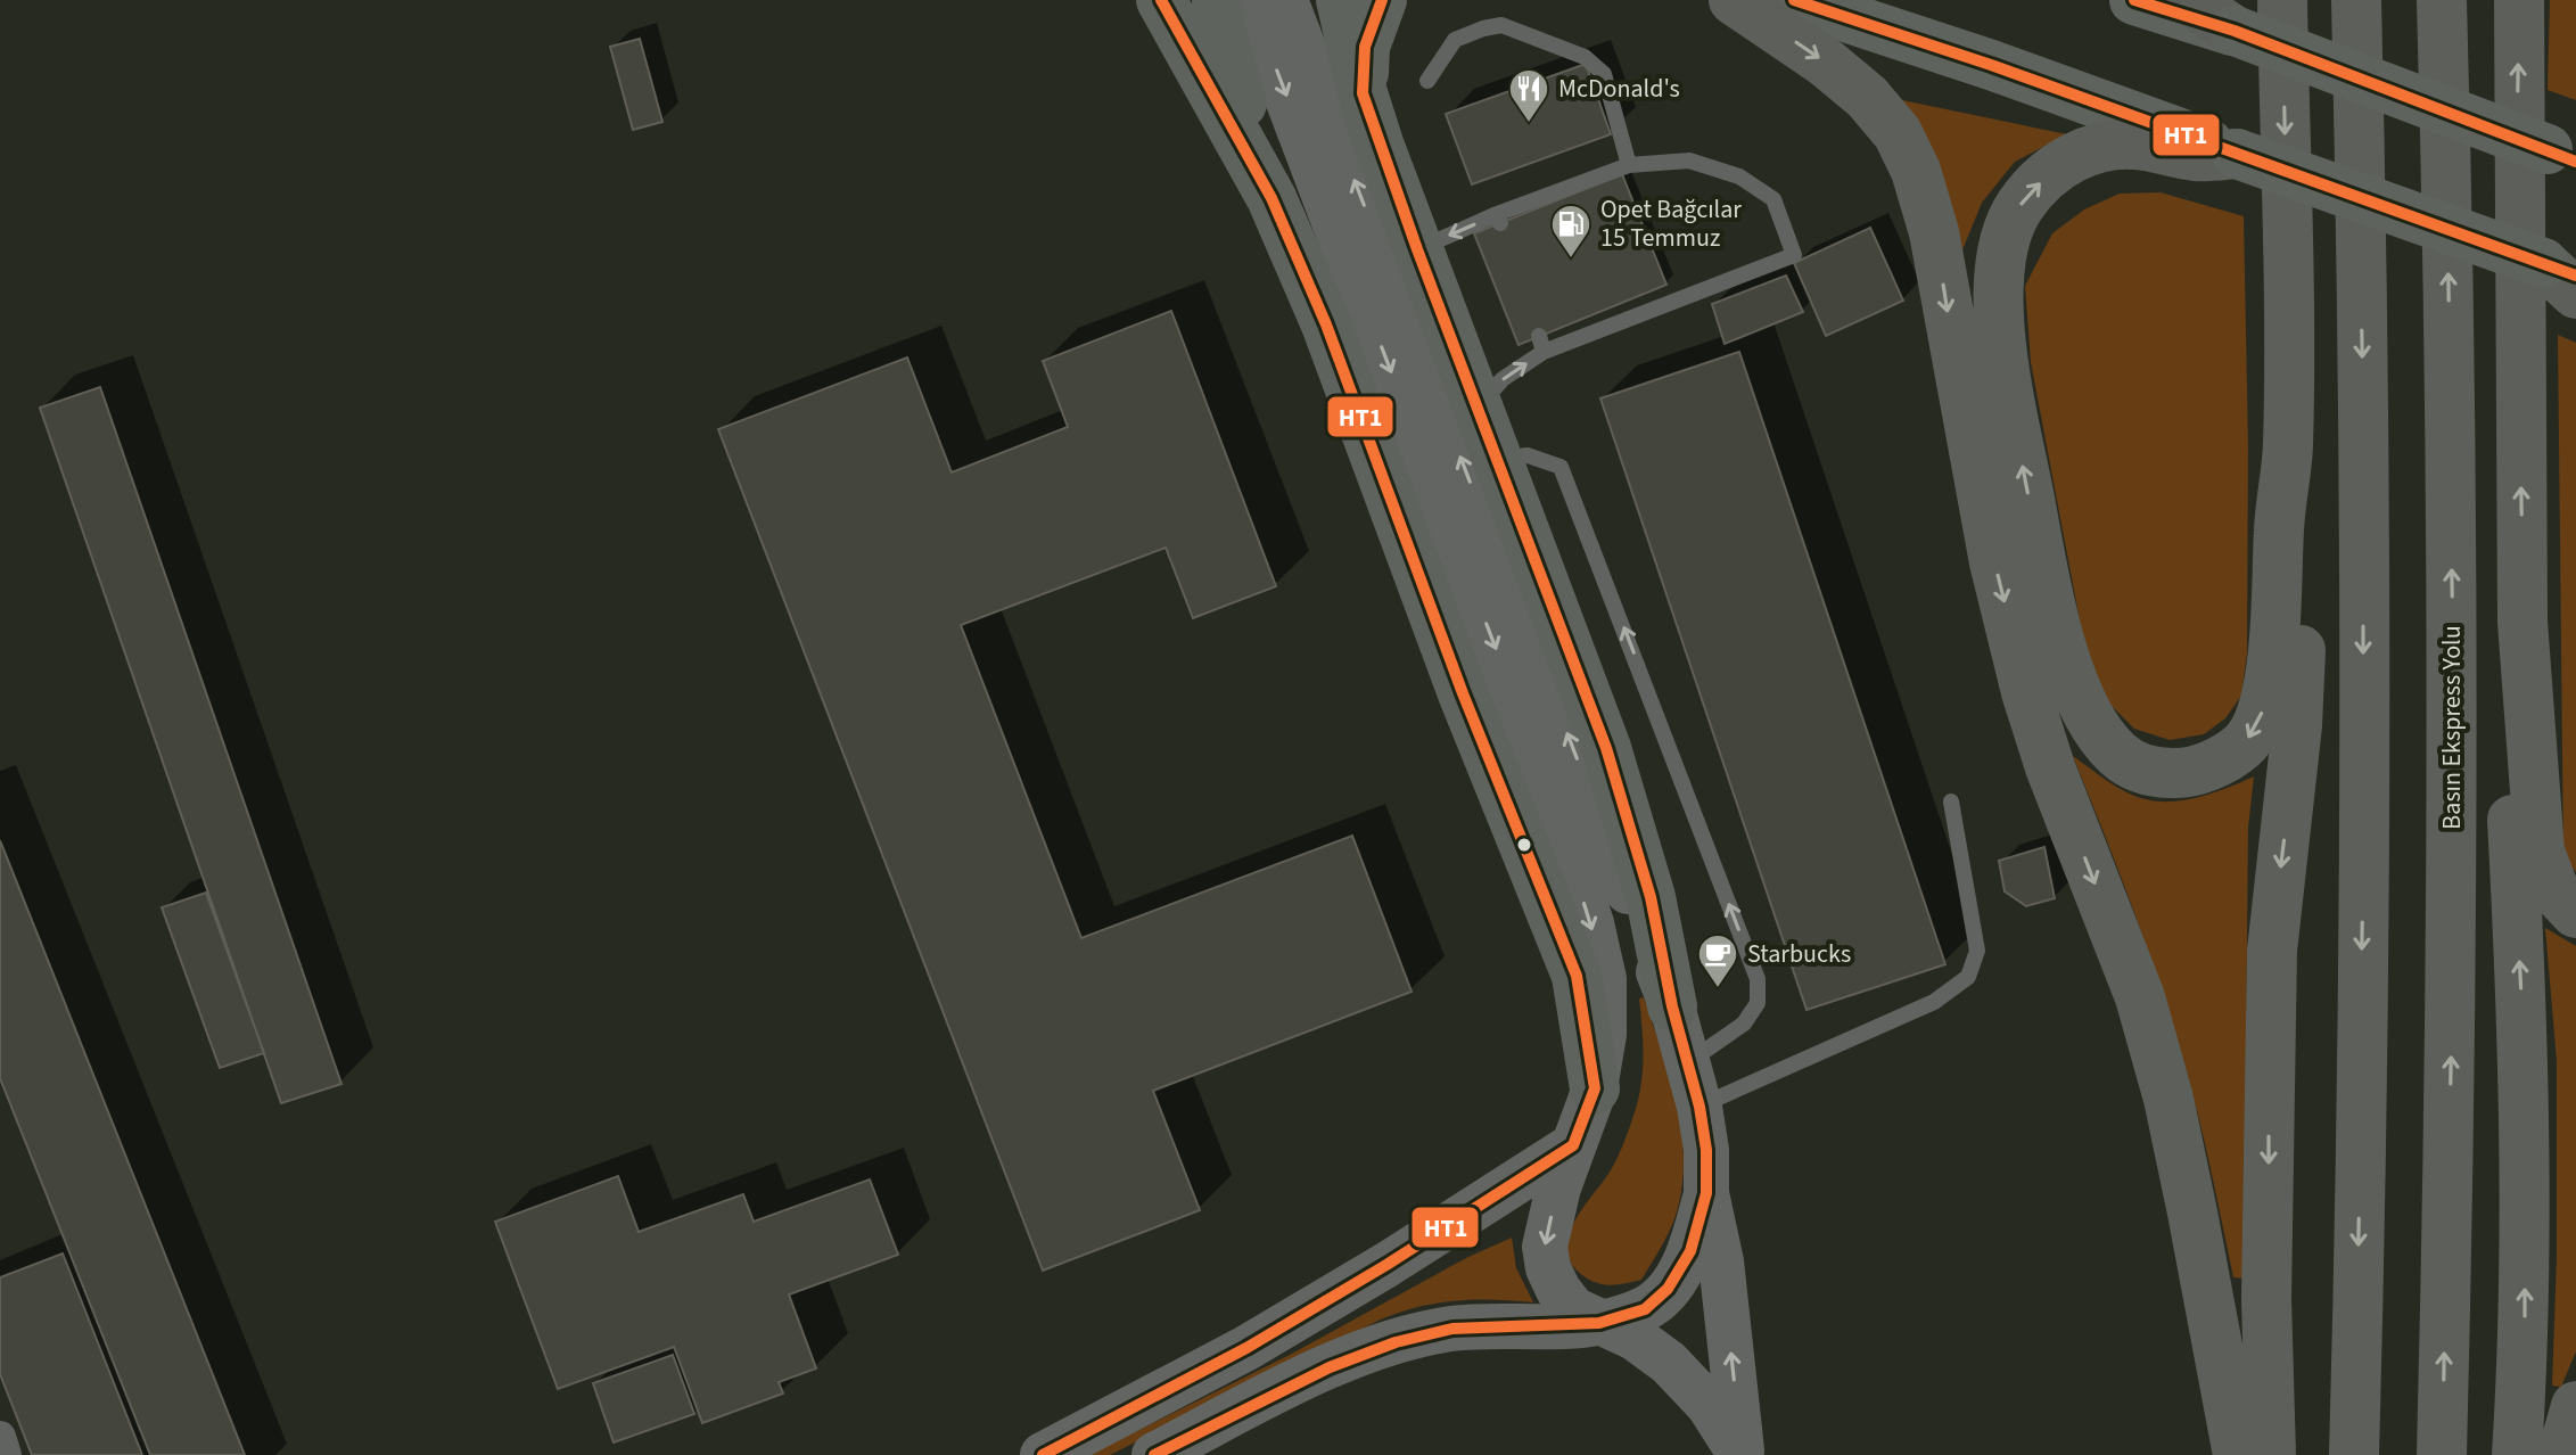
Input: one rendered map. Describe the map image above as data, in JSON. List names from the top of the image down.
{
  "streets": {
    "highway": ["Basın Ekspress Yolu"]
  },
  "places": {
    "restaurant": ["McDonald's"],
    "fuel station": ["Opet Bağcılar 15 Temmuz"],
    "cafe": ["Starbucks"]
  },
  "lines": ["transit line HT1"]
}
